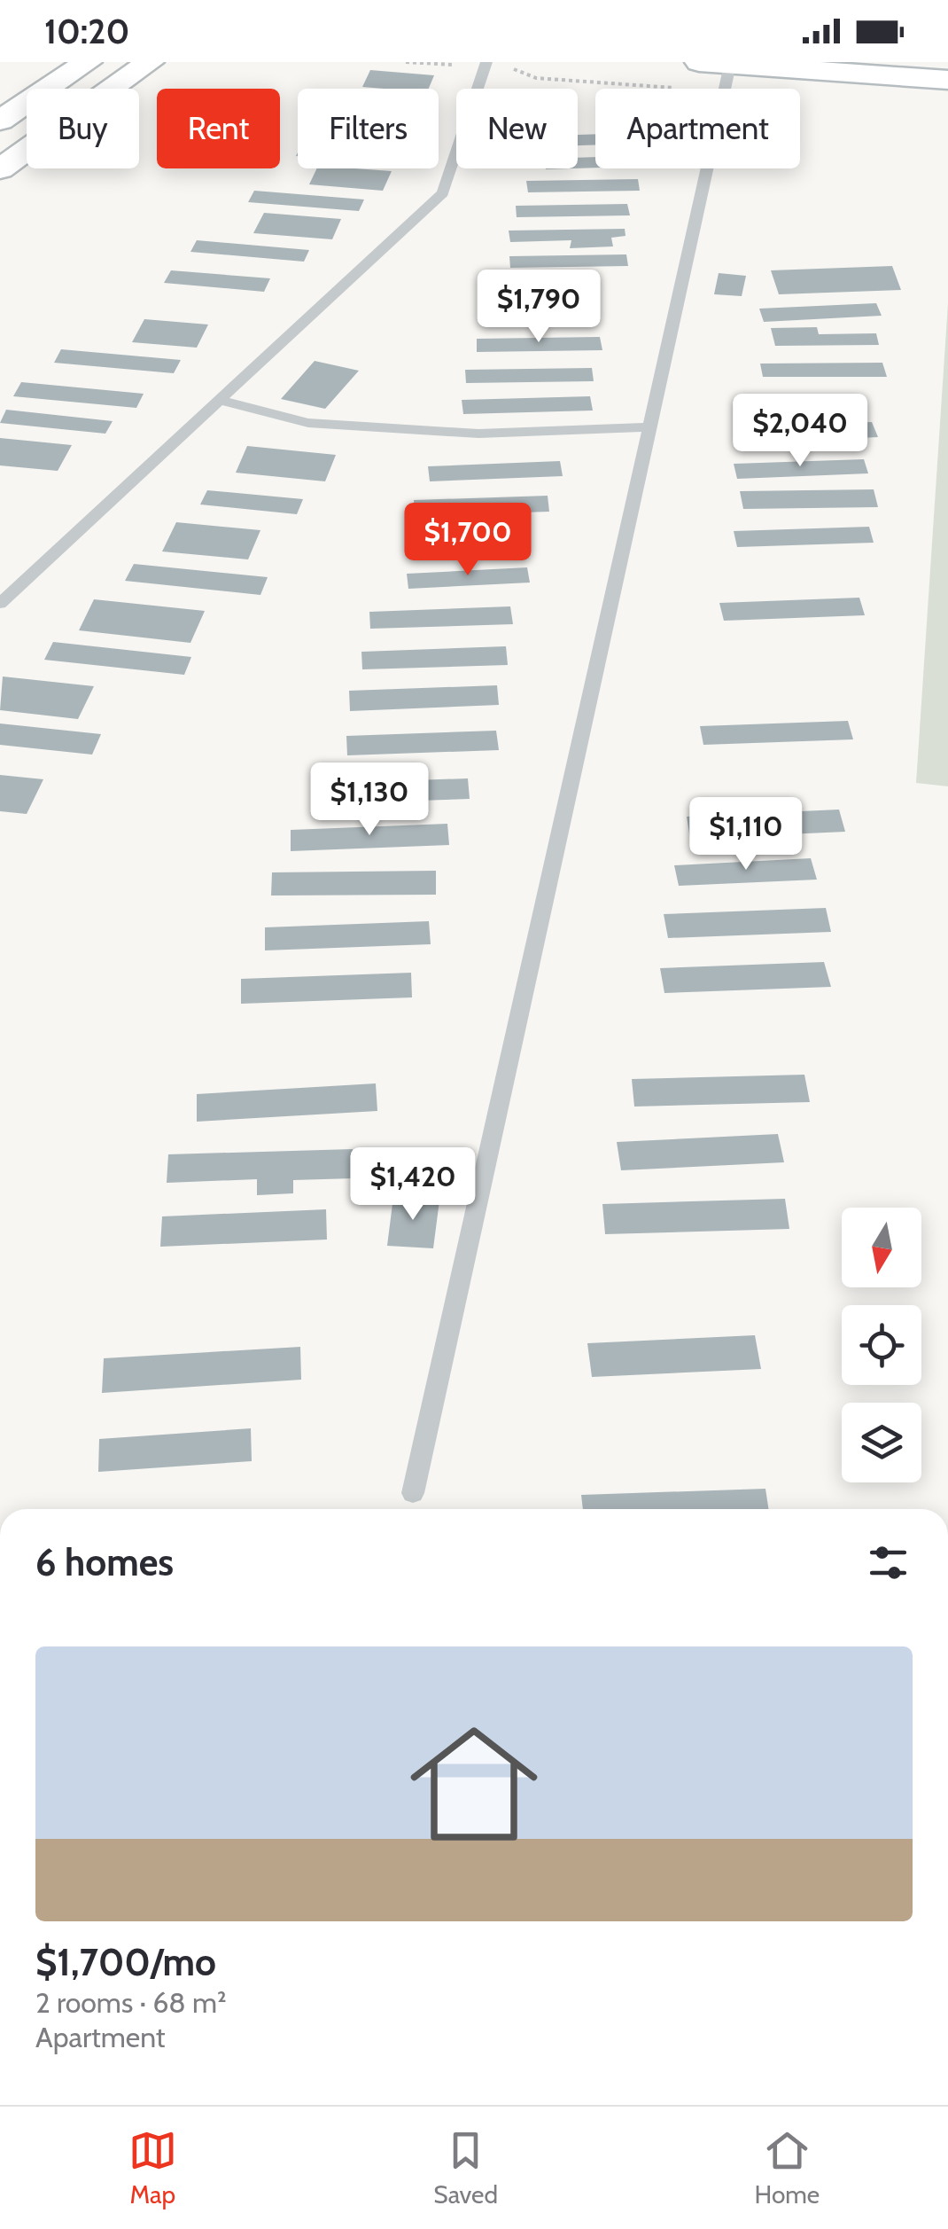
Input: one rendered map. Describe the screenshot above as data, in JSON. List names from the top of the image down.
{
  "north": "bottom",
  "page": {
    "status": "10:20",
    "chip": [
      "Buy",
      "Rent",
      "Filters",
      "New",
      "Apartment"
    ],
    "price": [
      "$1,790",
      "$2,040",
      "$1,700",
      "$1,130",
      "$1,110",
      "$1,420"
    ],
    "heading": "6 homes",
    "list": [
      {
        "name": "$1,700/mo",
        "note": "2 rooms · 68 m² · Apartment"
      }
    ],
    "tabs": ["Map", "Saved", "Home"]
  }
}
